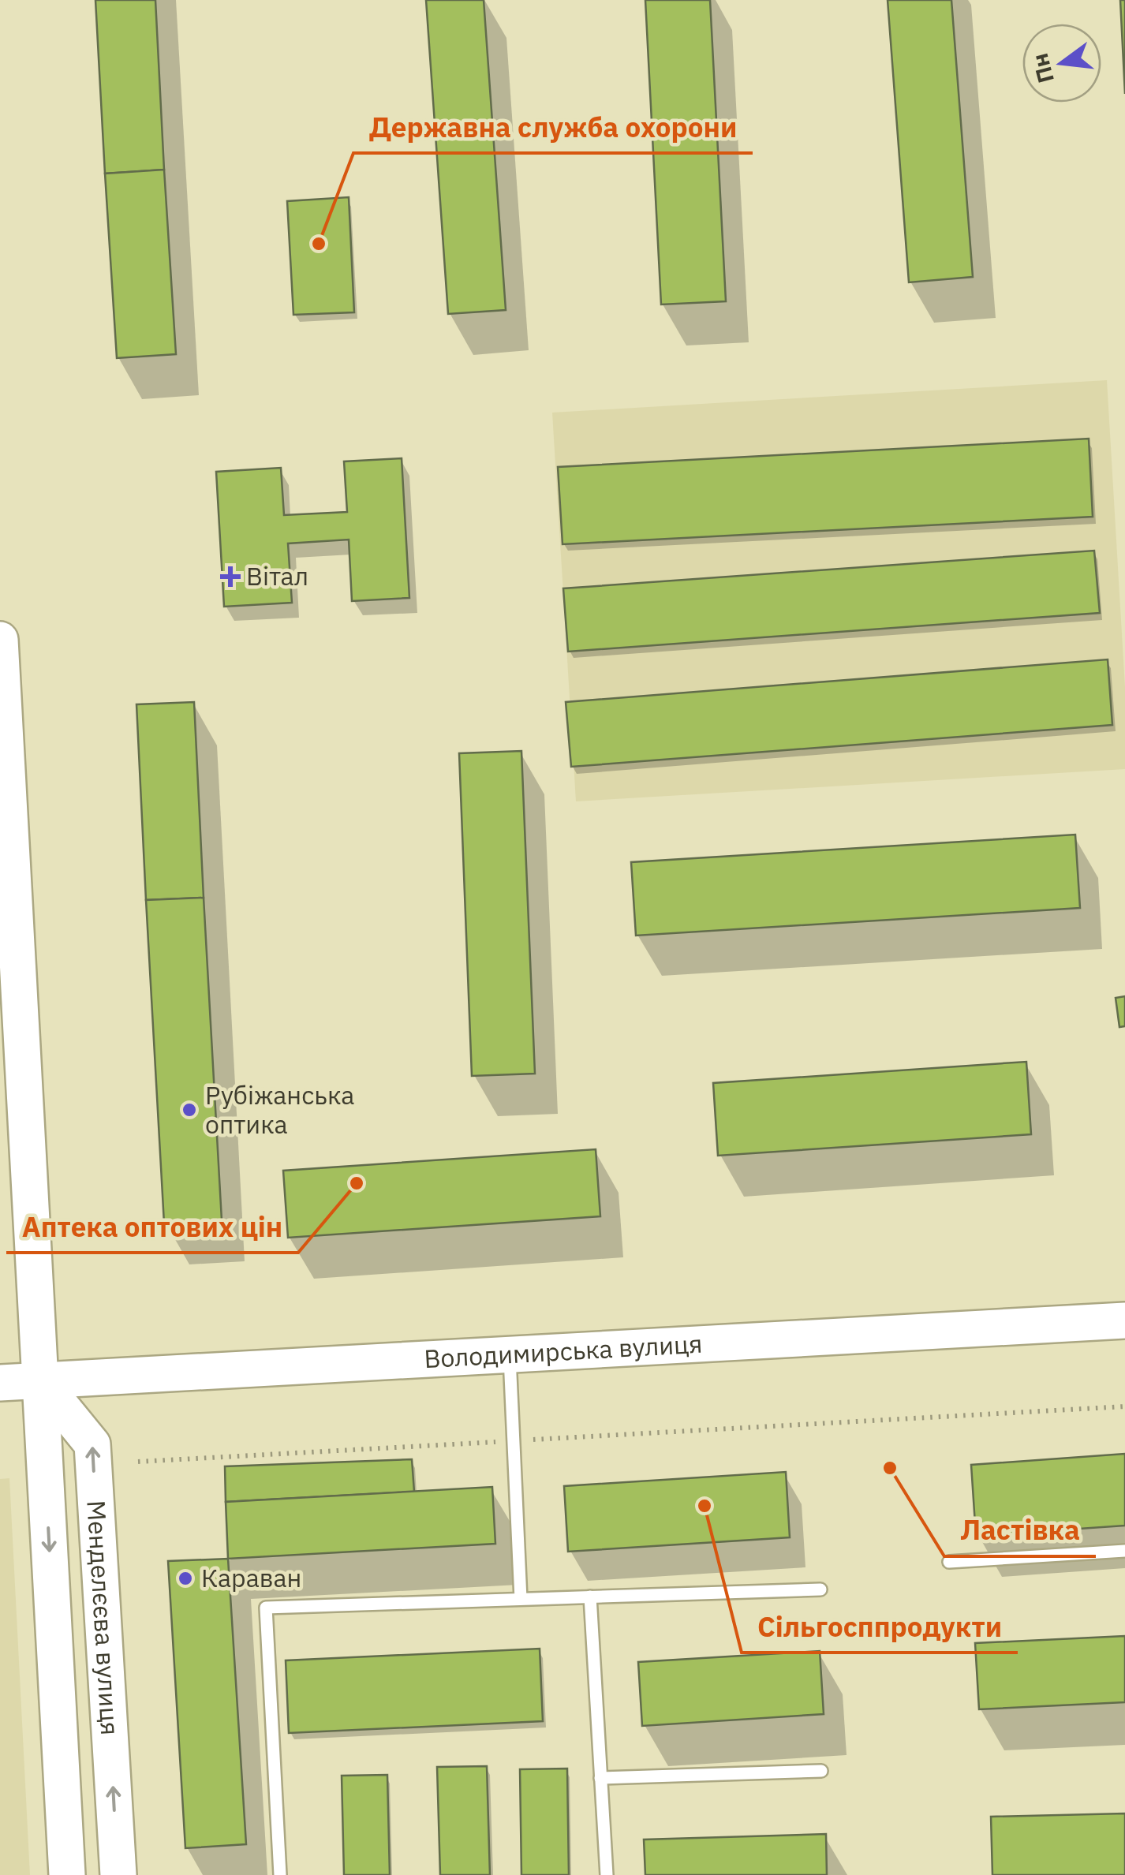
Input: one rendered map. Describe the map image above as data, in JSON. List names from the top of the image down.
{
  "streets": {
    "street": ["Володимирська вулиця", "Менделєєва вулиця"]
  },
  "crossings": [
    ["Володимирська вулиця", "Менделєєва вулиця"]
  ],
  "places": {
    "other": [
      "Державна служба охорони",
      "Рубіжанська оптика",
      "Аптека оптових цін",
      "Ластівка",
      "Сільгосппродукти",
      "Караван"
    ],
    "health": ["Вітал"]
  },
  "north": "left"
}
